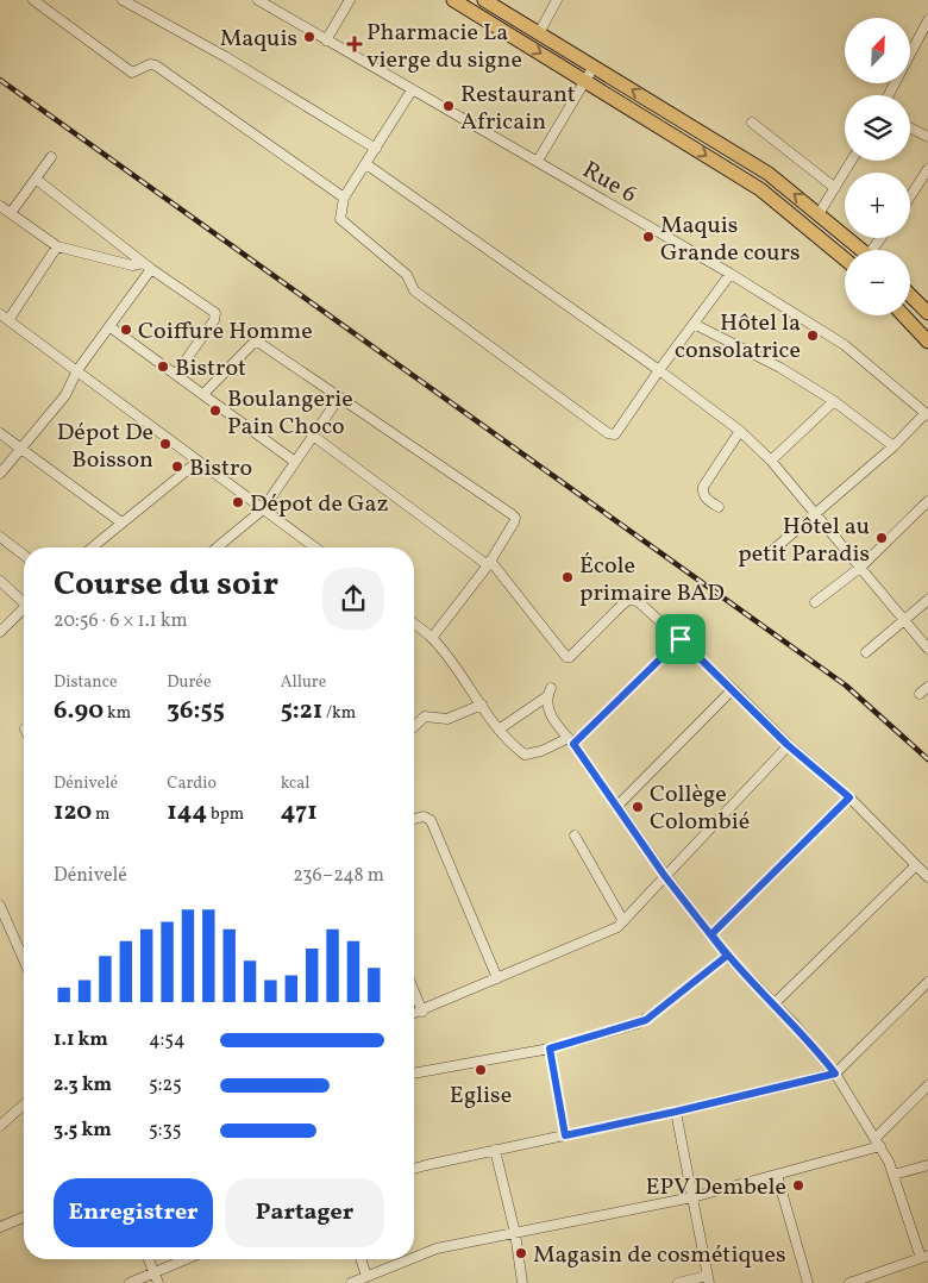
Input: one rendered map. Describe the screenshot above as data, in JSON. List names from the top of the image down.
{
  "streets": {
    "street": ["Rue 6"]
  },
  "places": {
    "other": [
      "Maquis",
      "Restaurant Africain",
      "Maquis Grande cours",
      "Coiffure Homme",
      "Hôtel la consolatrice",
      "Bistrot",
      "Boulangerie Pain Choco",
      "Dépot De Boisson",
      "Bistro",
      "Dépot de Gaz",
      "Hôtel au petit Paradis",
      "École primaire BAD",
      "Collège Colombié",
      "Eglise",
      "EPV Dembele",
      "Magasin de cosmétiques"
    ],
    "health": ["Pharmacie La vierge du signe"]
  },
  "north": "top right",
  "page": {
    "map_buttons": ["+", "−"],
    "heading": ["Course du soir", "20:56 · 6 × 1.1 km"],
    "stats": [
      ["Distance", "6.90 km"],
      ["Durée", "36:55"],
      ["Allure", "5:21 /km"],
      ["Dénivelé", "120 m"],
      ["Cardio", "144 bpm"],
      ["kcal", "471"]
    ],
    "chart": ["Dénivelé", "236–248 m"],
    "list": [
      {
        "name": "1.1 km",
        "note": "4:54"
      },
      {
        "name": "2.3 km",
        "note": "5:25"
      },
      {
        "name": "3.5 km",
        "note": "5:35"
      }
    ],
    "buttons": ["Enregistrer", "Partager"]
  }
}
